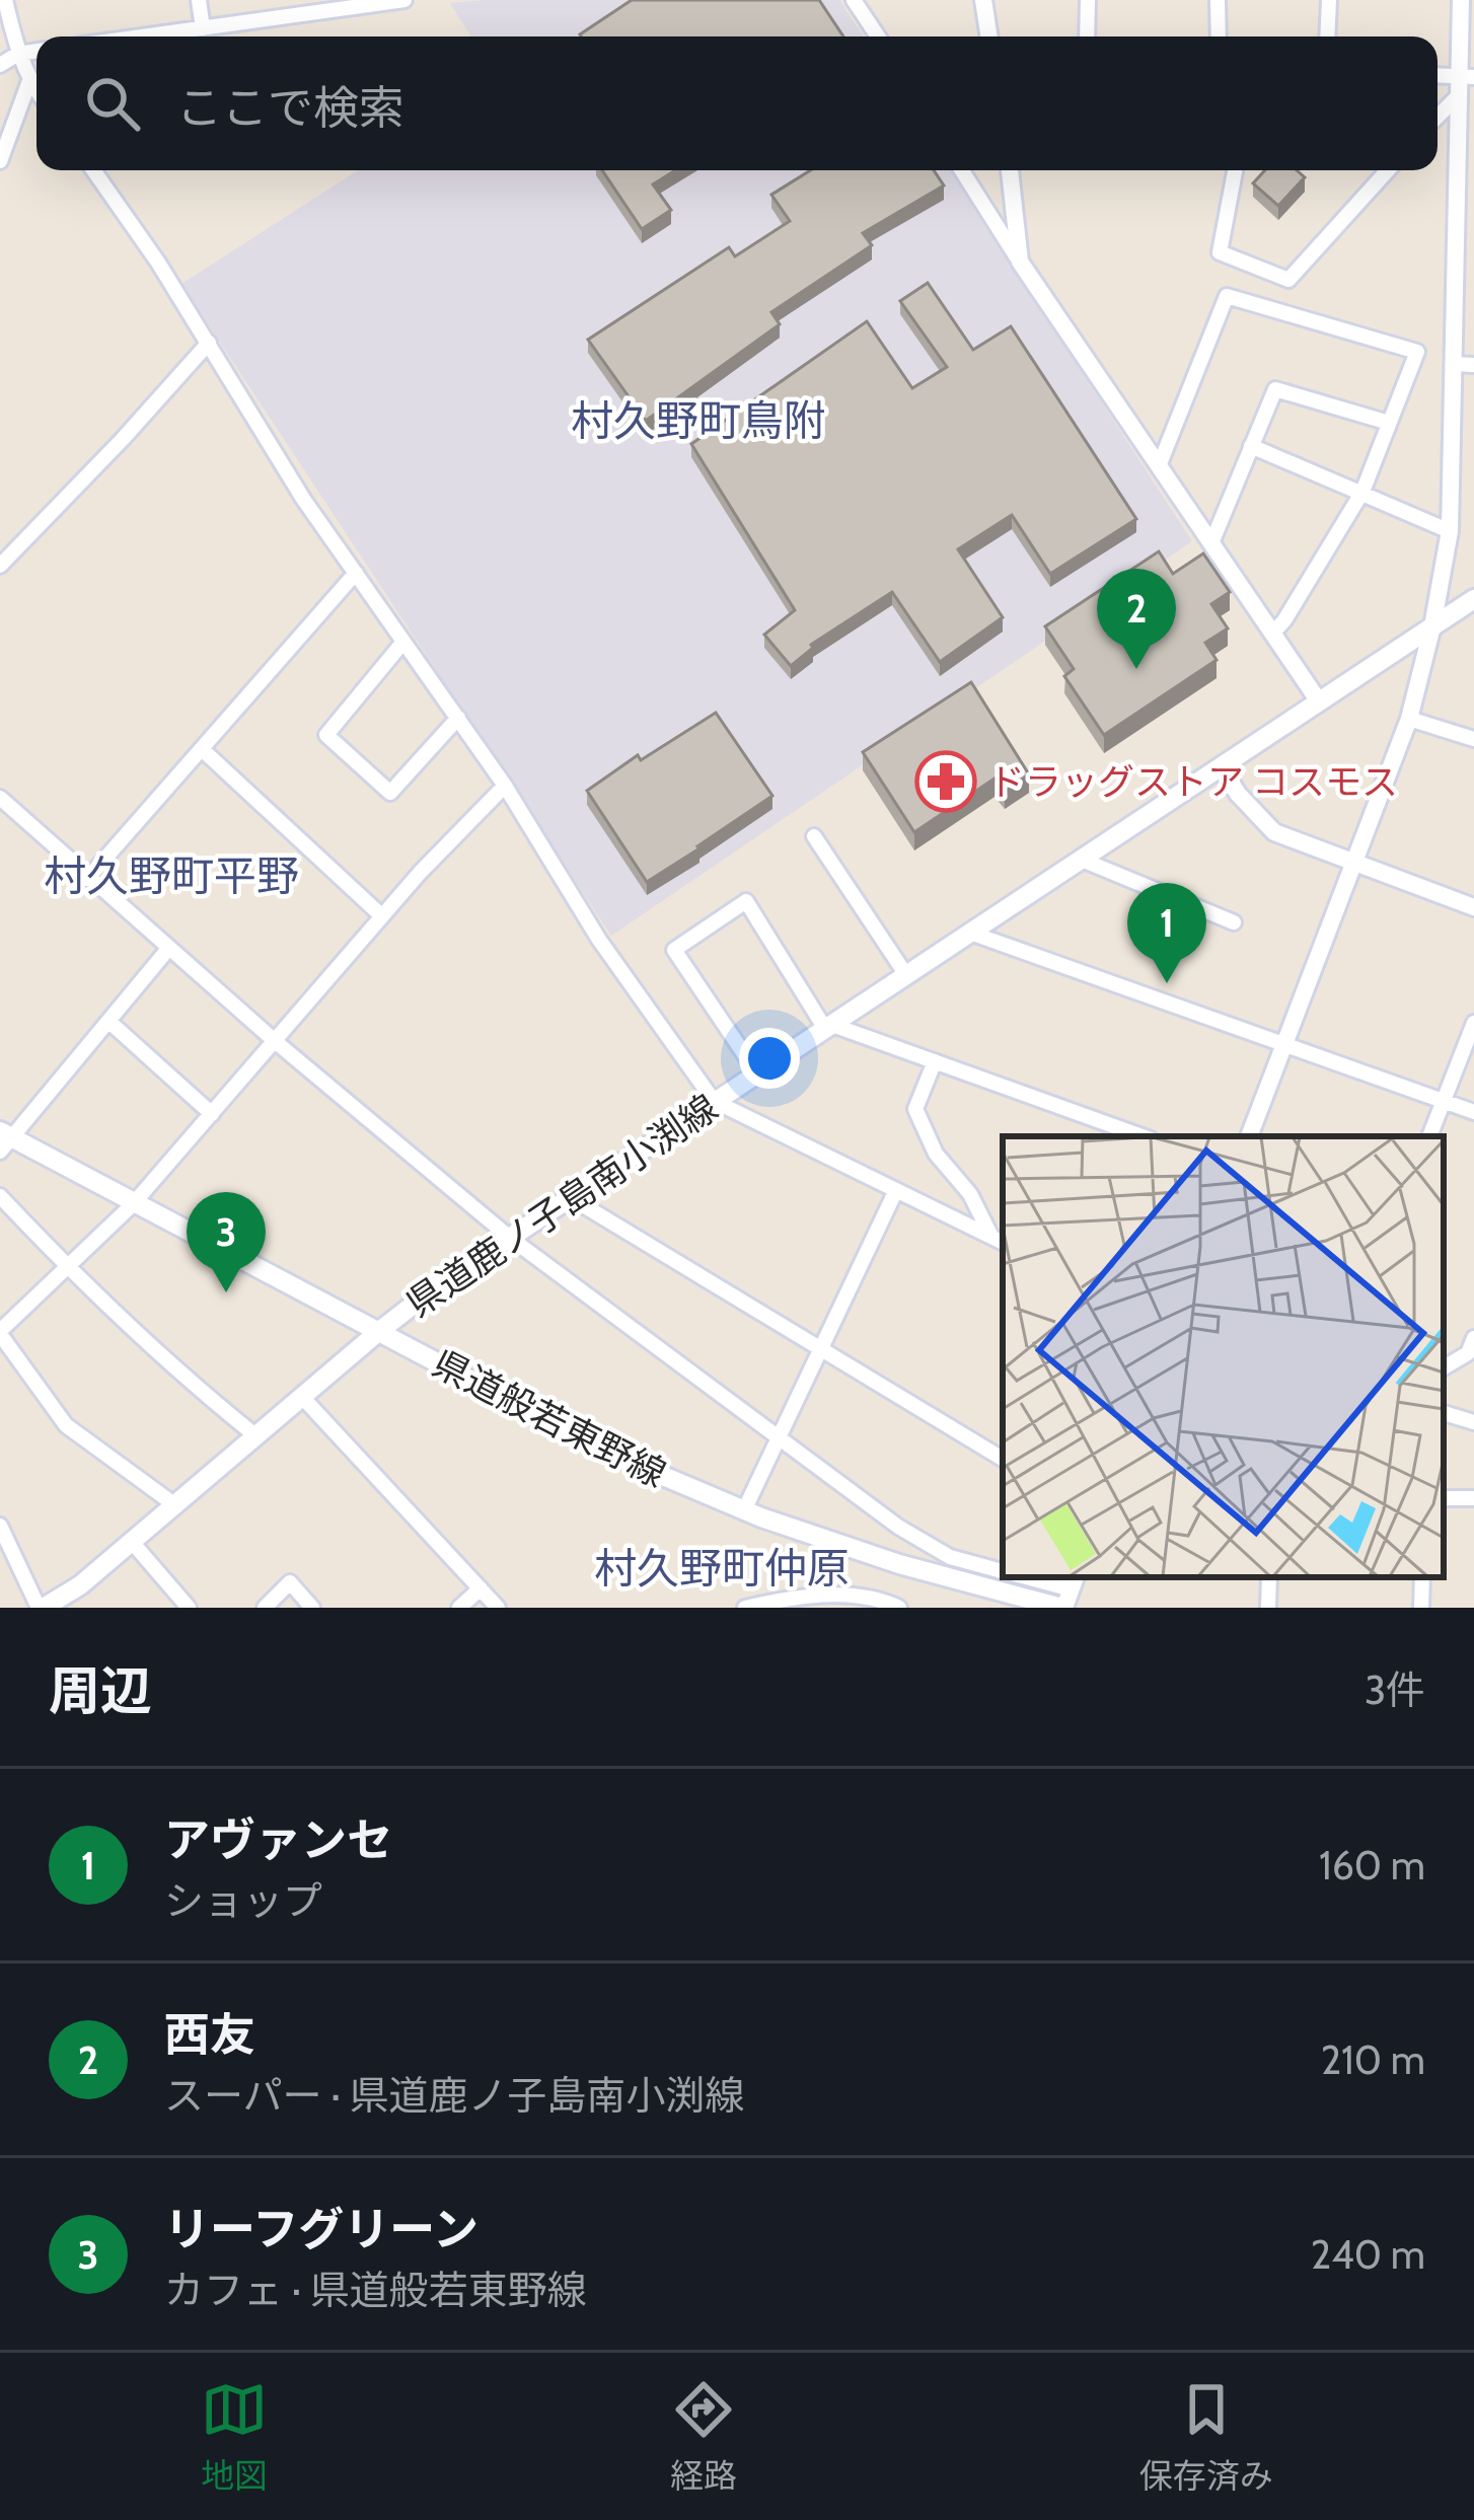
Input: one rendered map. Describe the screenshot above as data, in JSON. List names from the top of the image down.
{
  "streets": {
    "main road": ["県道鹿ノ子島南小渕線", "県道般若東野線"]
  },
  "crossings": [
    ["県道鹿ノ子島南小渕線", "県道般若東野線"]
  ],
  "districts": ["村久野町鳥附", "村久野町平野", "村久野町仲原"],
  "places": {
    "pharmacy": ["ドラッグストア コスモス"]
  },
  "page": {
    "search": "ここで検索",
    "pins": ["2", "1", "3"],
    "heading": ["周辺", "3件"],
    "list": [
      {
        "mark": "1",
        "name": "アヴァンセ",
        "note": "ショップ",
        "value": "160 m"
      },
      {
        "mark": "2",
        "name": "西友",
        "note": "スーパー · 県道鹿ノ子島南小渕線",
        "value": "210 m"
      },
      {
        "mark": "3",
        "name": "リーフグリーン",
        "note": "カフェ · 県道般若東野線",
        "value": "240 m"
      }
    ],
    "nav": ["地図", "経路", "保存済み"]
  }
}
